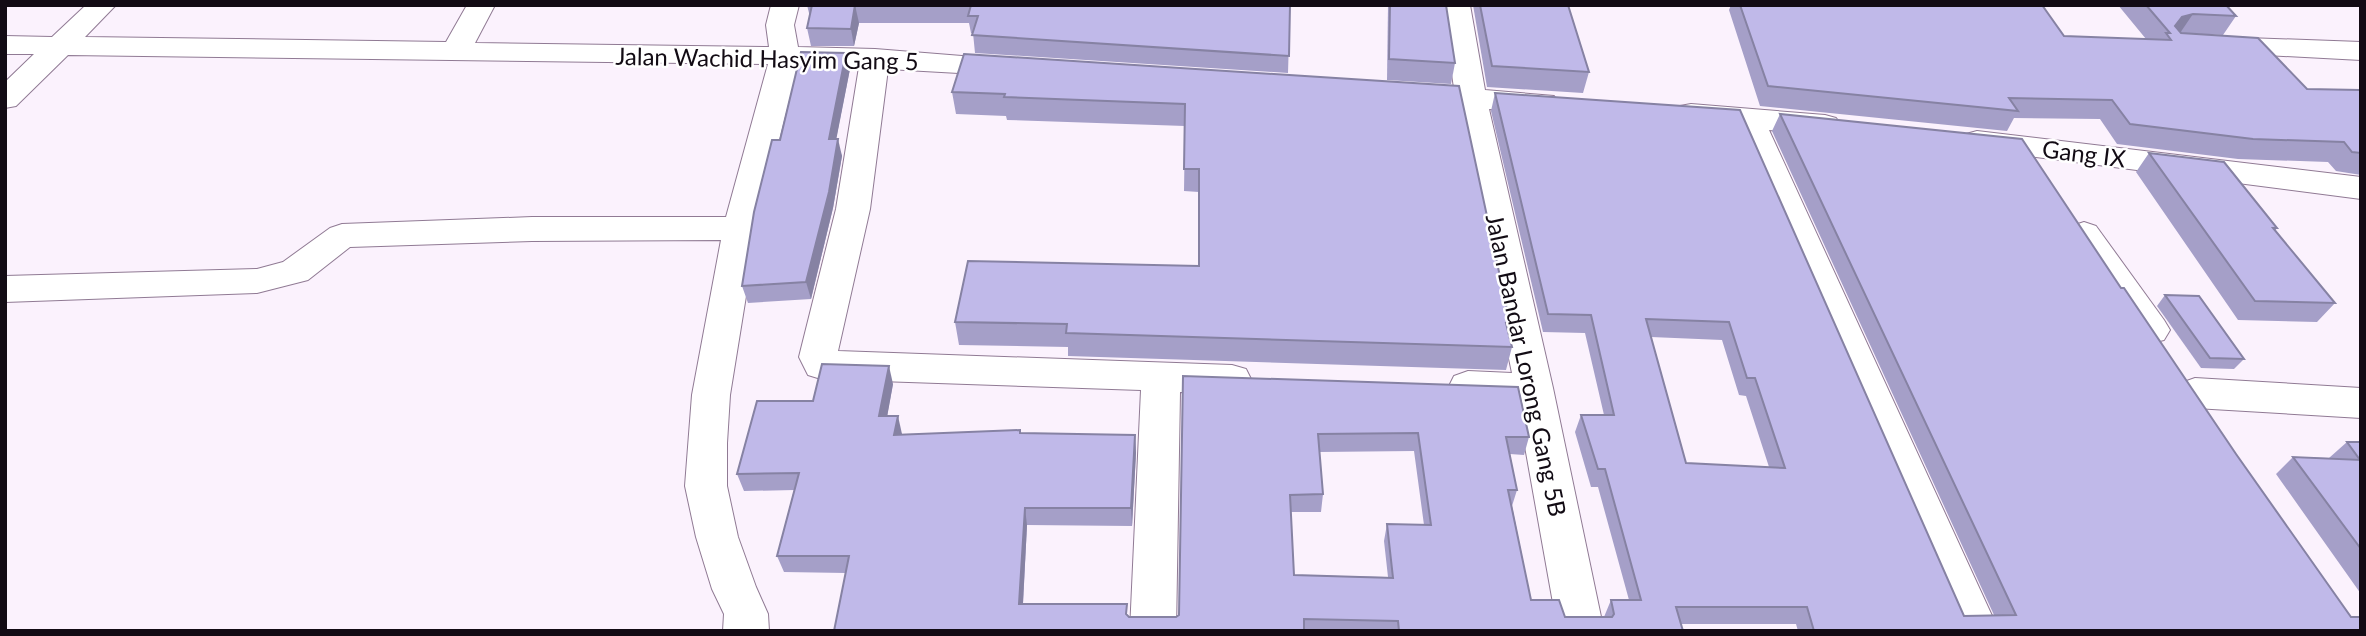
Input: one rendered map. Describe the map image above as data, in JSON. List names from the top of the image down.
{
  "streets": {
    "street": ["Jalan Wachid Hasyim Gang 5", "Gang IX", "Jalan Bandar Lorong Gang 5B"]
  }
}
